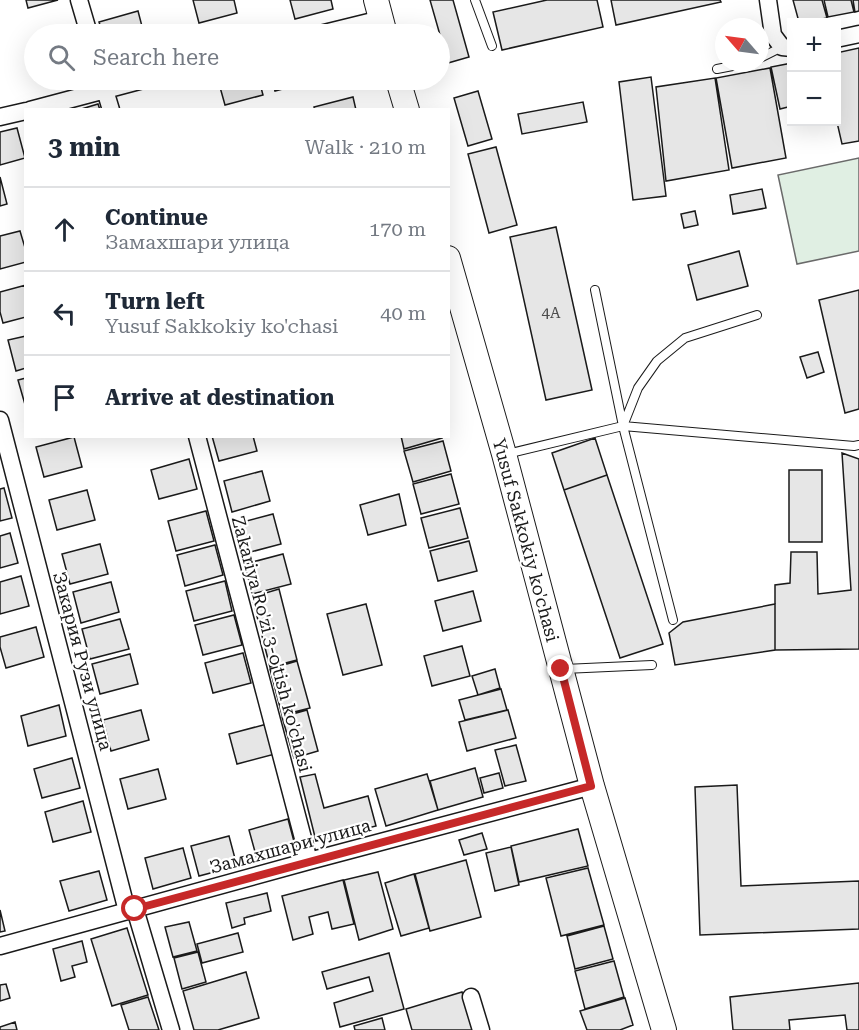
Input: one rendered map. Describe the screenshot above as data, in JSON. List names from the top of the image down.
{
  "streets": {
    "main road": ["Yusuf Sakkokiy ko'chasi"],
    "street": ["Zakariya Ro'zi 3-o'tish ko'chasi", "Закария Рузи улица", "Замахшари улица"]
  },
  "crossings": [
    ["Yusuf Sakkokiy ko'chasi", "Замахшари улица"],
    ["Zakariya Ro'zi 3-o'tish ko'chasi", "Замахшари улица"],
    ["Закария Рузи улица", "Замахшари улица"]
  ],
  "house_numbers": ["4A"],
  "north": "top left",
  "page": {
    "map_buttons": ["+", "−"],
    "search": "Search here",
    "heading": ["3 min", "Walk · 210 m"],
    "list": [
      ["Continue", "Замахшари улица", "170 m"],
      ["Turn left", "Yusuf Sakkokiy ko'chasi", "40 m"],
      "Arrive at destination"
    ]
  }
}
